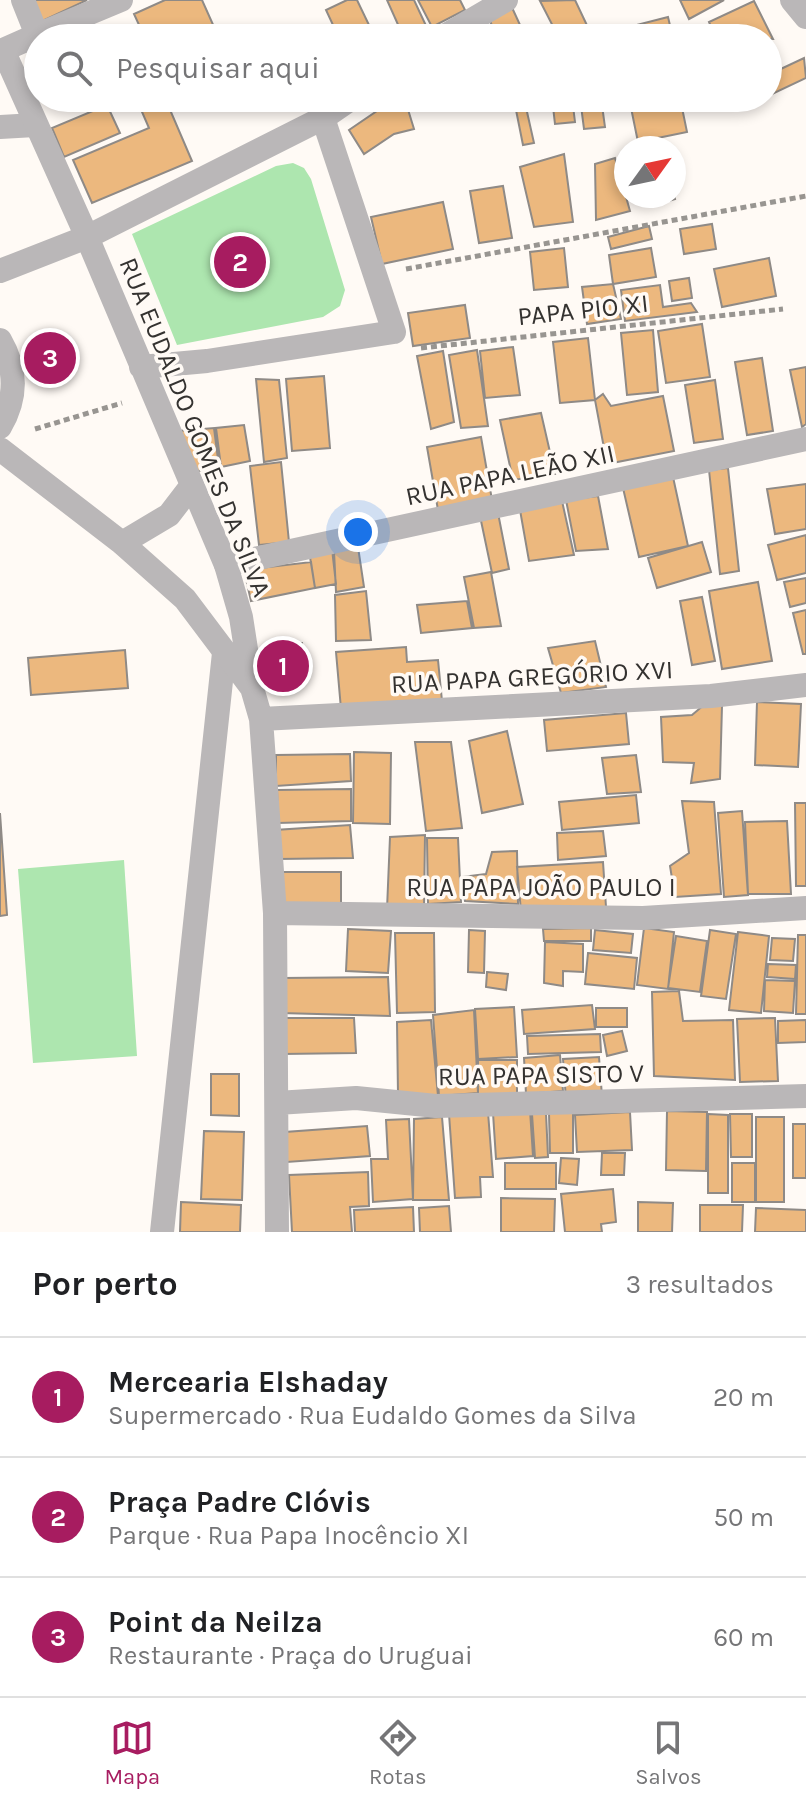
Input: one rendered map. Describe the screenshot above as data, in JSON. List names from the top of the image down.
{
  "streets": {
    "street": [
      "RUA EUDALDO GOMES DA SILVA",
      "RUA PAPA LEÃO XII",
      "RUA PAPA GREGÓRIO XVI",
      "RUA PAPA JOÃO PAULO I",
      "RUA PAPA SISTO V"
    ],
    "path": ["PAPA PIO XI"]
  },
  "crossings": [
    ["RUA EUDALDO GOMES DA SILVA", "RUA PAPA LEÃO XII"],
    ["RUA EUDALDO GOMES DA SILVA", "RUA PAPA GREGÓRIO XVI"],
    ["RUA EUDALDO GOMES DA SILVA", "RUA PAPA JOÃO PAULO I"],
    ["RUA EUDALDO GOMES DA SILVA", "RUA PAPA SISTO V"]
  ],
  "north": "top right",
  "page": {
    "search": "Pesquisar aqui",
    "pins": ["2", "3", "1"],
    "heading": ["Por perto", "3 resultados"],
    "list": [
      {
        "mark": "1",
        "name": "Mercearia Elshaday",
        "note": "Supermercado · Rua Eudaldo Gomes da Silva",
        "value": "20 m"
      },
      {
        "mark": "2",
        "name": "Praça Padre Clóvis",
        "note": "Parque · Rua Papa Inocêncio XI",
        "value": "50 m"
      },
      {
        "mark": "3",
        "name": "Point da Neilza",
        "note": "Restaurante · Praça do Uruguai",
        "value": "60 m"
      }
    ],
    "nav": ["Mapa", "Rotas", "Salvos"]
  }
}
